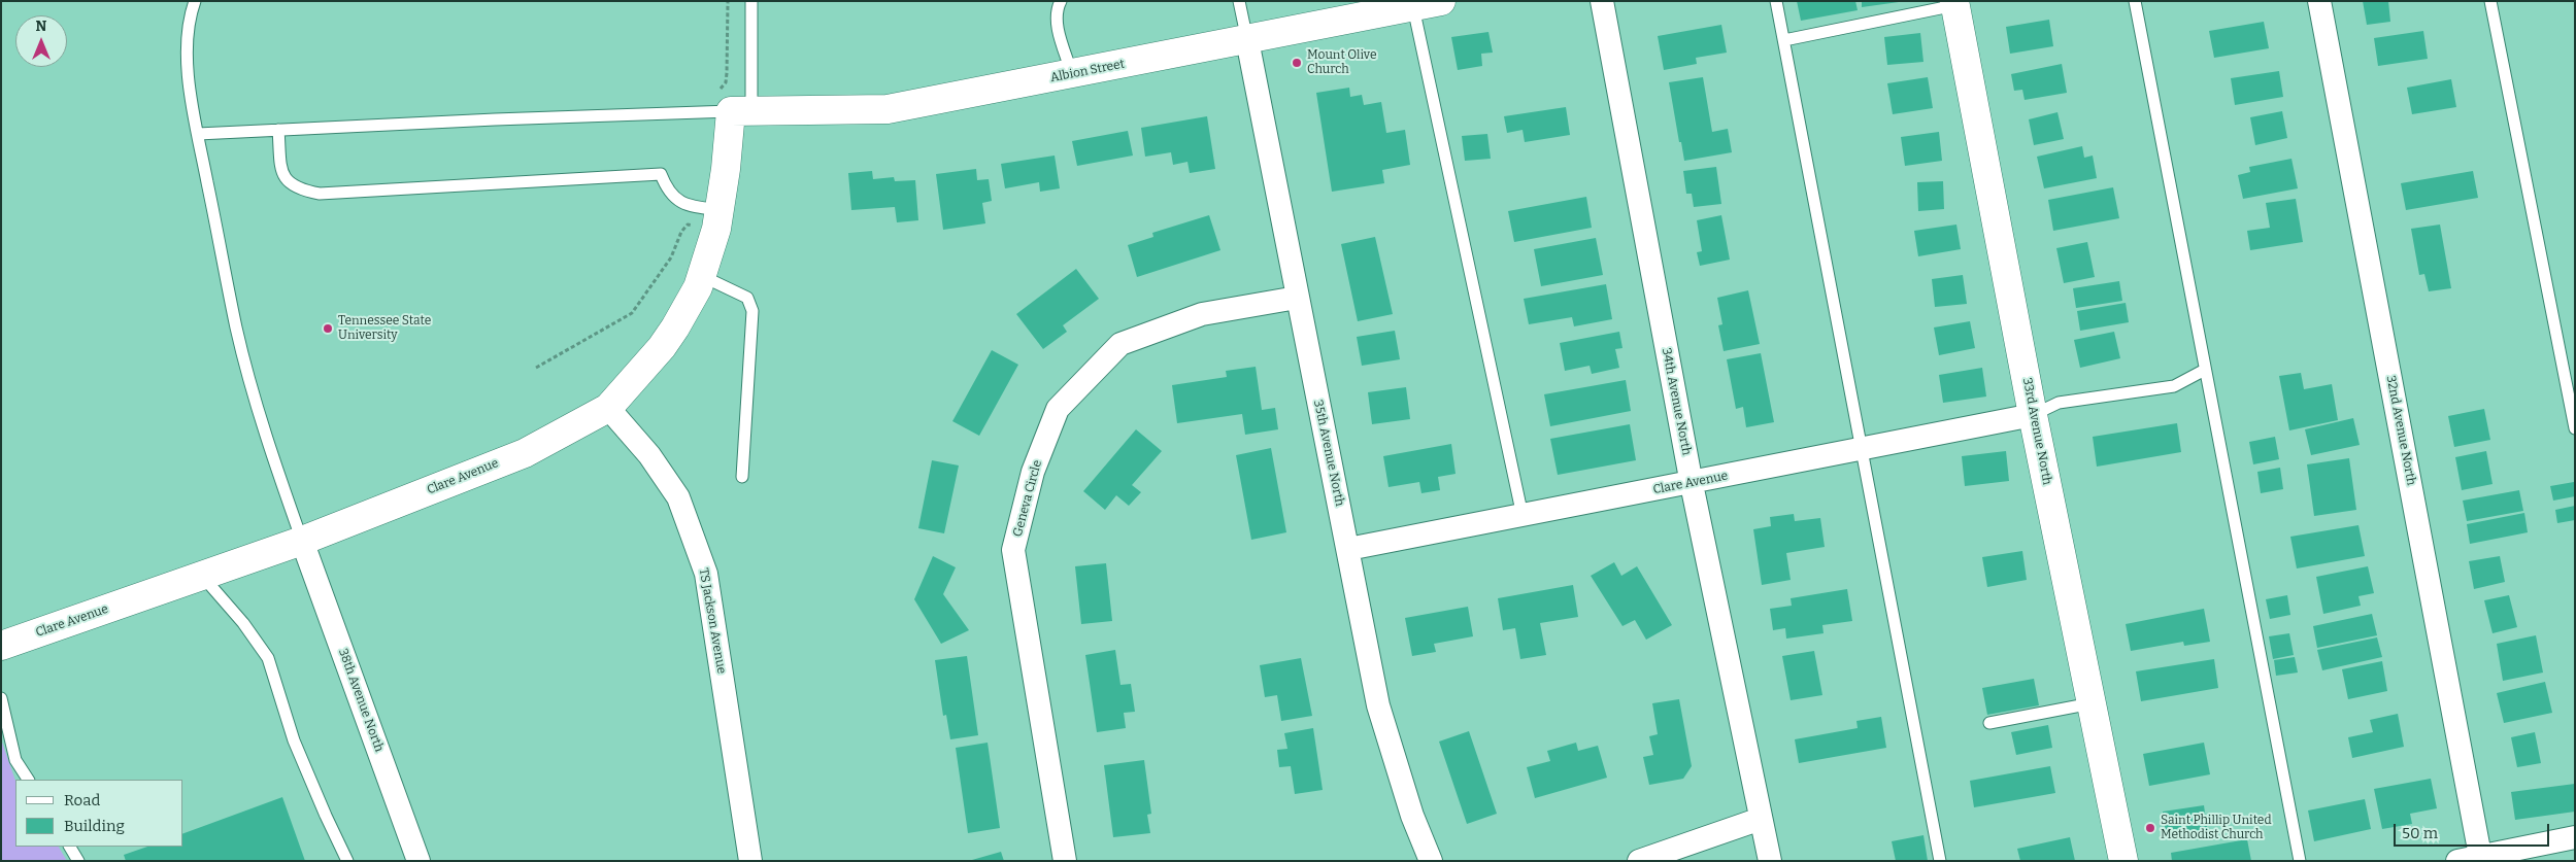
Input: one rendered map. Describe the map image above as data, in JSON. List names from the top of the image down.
{
  "streets": {
    "street": [
      "Albion Street",
      "34th Avenue North",
      "32nd Avenue North",
      "33rd Avenue North",
      "35th Avenue North",
      "Clare Avenue",
      "Geneva Circle",
      "TS Jackson Avenue",
      "38th Avenue North"
    ]
  },
  "crossings": [
    ["Albion Street", "35th Avenue North"],
    ["Albion Street", "Clare Avenue"],
    ["34th Avenue North", "Clare Avenue"],
    ["33rd Avenue North", "Clare Avenue"],
    ["35th Avenue North", "Clare Avenue"],
    ["35th Avenue North", "Geneva Circle"],
    ["Clare Avenue", "TS Jackson Avenue"],
    ["Clare Avenue", "38th Avenue North"]
  ],
  "places": ["Mount Olive Church", "Tennessee State University", "Saint Phillip United Methodist Church"],
  "legend": ["Road", "Building"],
  "scale_bar": "50 m",
  "north": "top"
}
